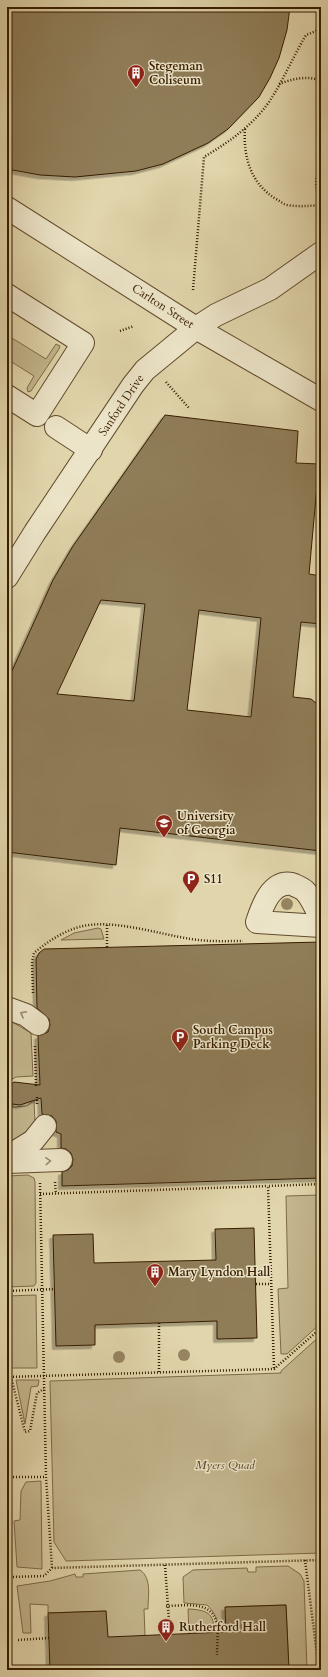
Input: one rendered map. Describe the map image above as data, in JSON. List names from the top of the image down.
{
  "streets": {
    "street": ["Carlton Street", "Sanford Drive"]
  },
  "crossings": [
    ["Carlton Street", "Sanford Drive"]
  ],
  "parks": ["Myers Quad"],
  "places": {
    "building": ["Stegeman Coliseum", "Mary Lyndon Hall", "Rutherford Hall"],
    "school or university": ["University of Georgia"],
    "parking": ["S11", "South Campus Parking Deck"]
  }
}
